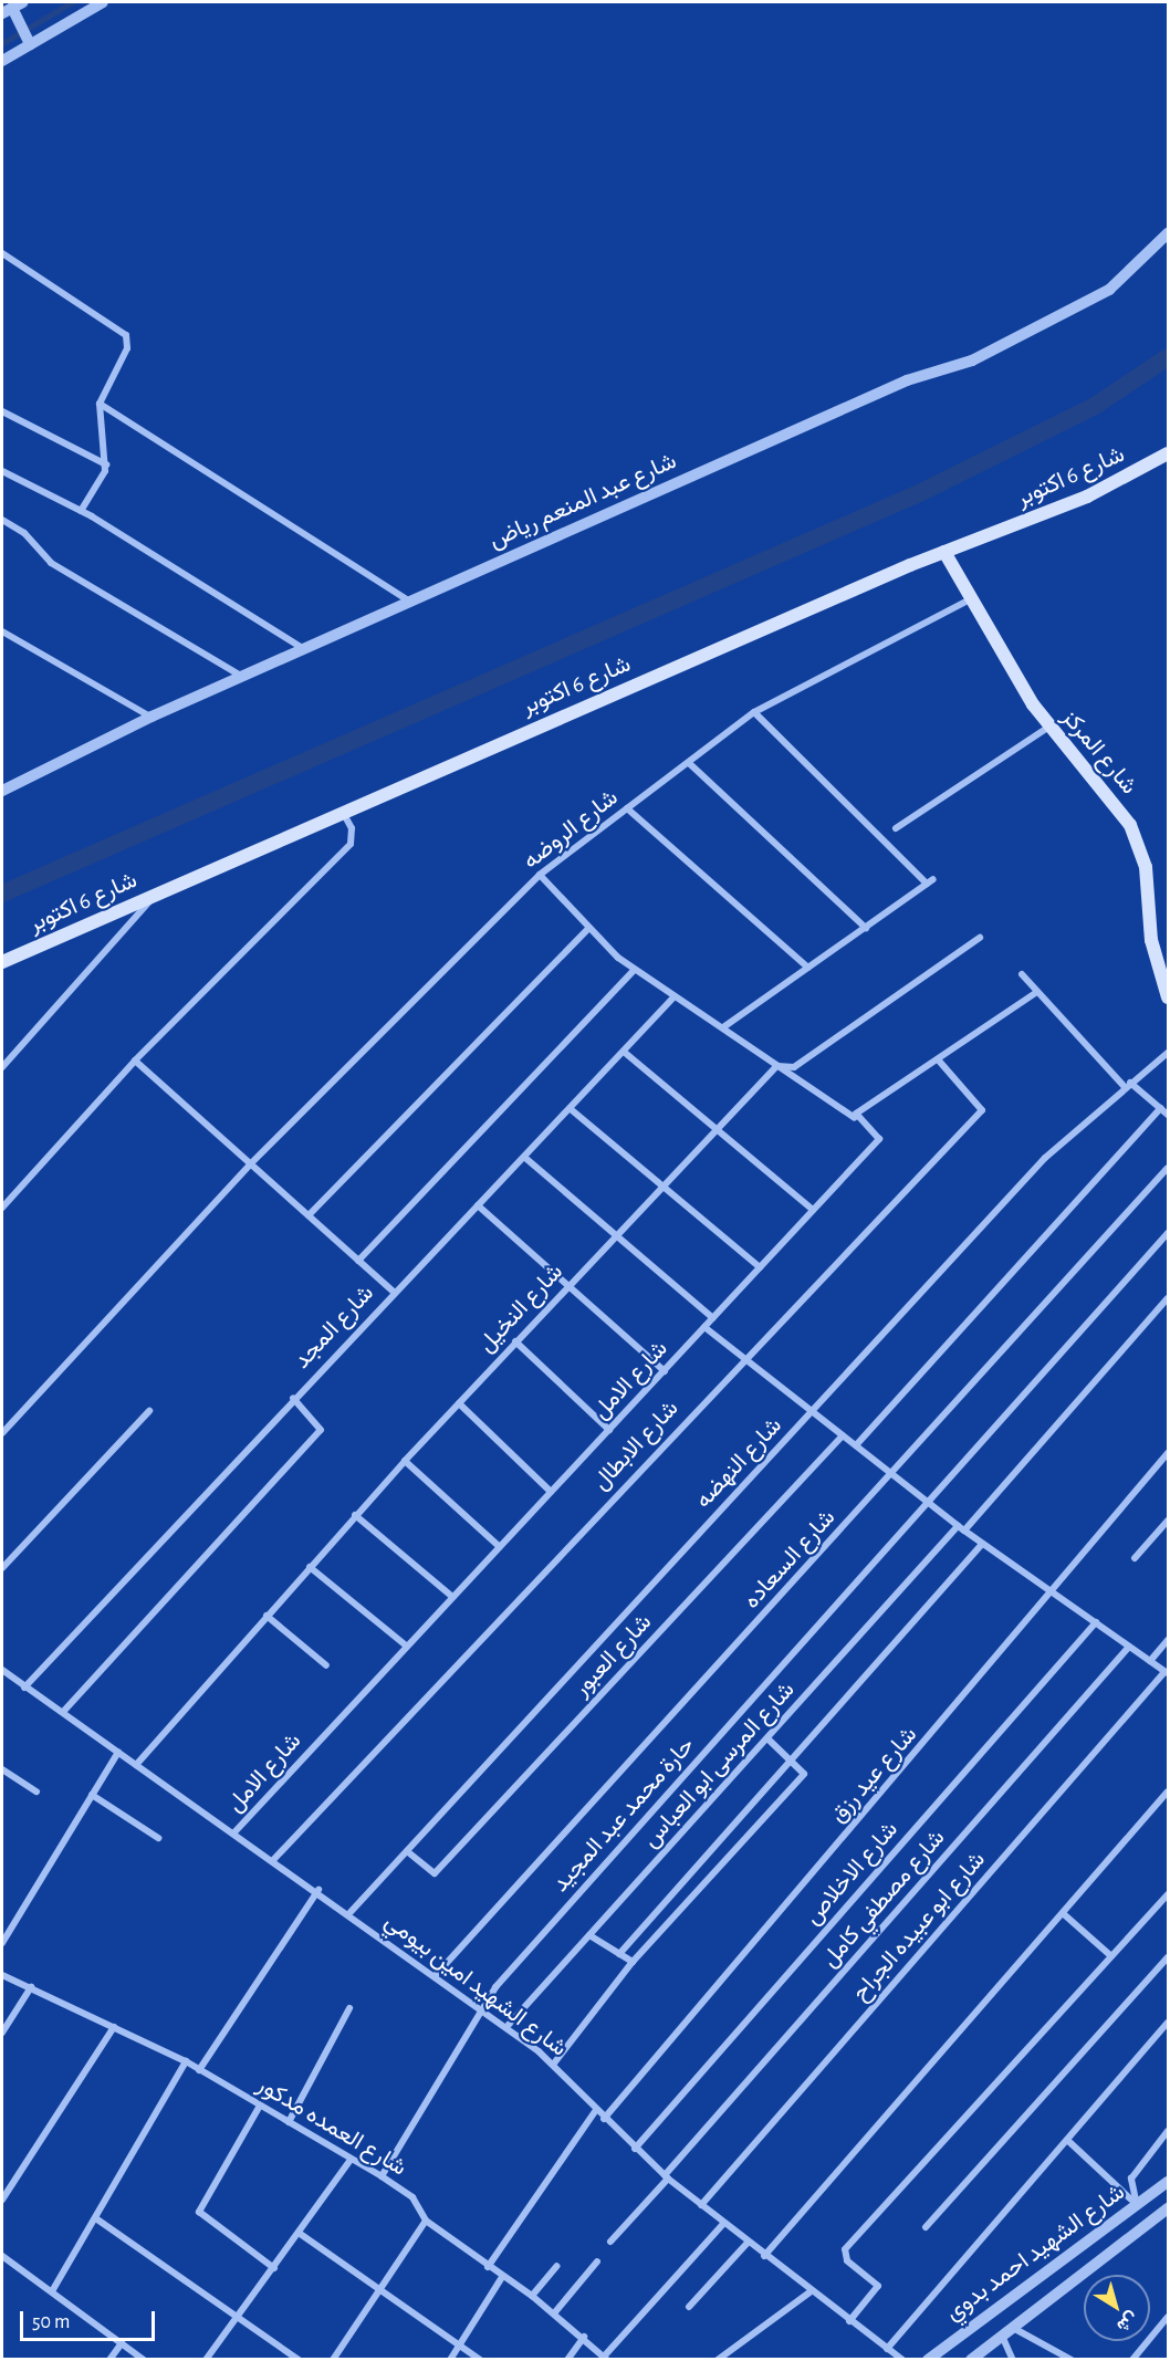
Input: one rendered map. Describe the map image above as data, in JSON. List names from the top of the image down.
{
  "streets": {
    "main road": ["شارع 6 اكتوبر", "شارع المركز"],
    "street": [
      "شارع عبد المنعم رياض",
      "شارع الروضه",
      "شارع النخيل",
      "شارع المجد",
      "شارع الامل",
      "شارع الابطال",
      "شارع النهضه",
      "شارع السعاده",
      "شارع العبور",
      "شارع المرسى ابو العباس",
      "شارع عيد رزق",
      "حارة محمد عبد المجيد",
      "شارع الاخلاص",
      "شارع مصطفي كامل",
      "شارع ابو عبيده الجراح",
      "شارع الشهيد امين بيومي",
      "شارع العمده مدكور",
      "شارع الشهيد احمد بدوي"
    ]
  },
  "crossings": [
    ["شارع 6 اكتوبر", "شارع المركز"],
    ["شارع المركز", "شارع الروضه"],
    ["شارع النخيل", "شارع الشهيد امين بيومي"],
    ["شارع المجد", "شارع الشهيد امين بيومي"],
    ["شارع الامل", "شارع الشهيد امين بيومي"],
    ["شارع الابطال", "شارع الشهيد امين بيومي"],
    ["شارع النهضه", "شارع العبور"],
    ["شارع النهضه", "شارع الشهيد امين بيومي"],
    ["شارع السعاده", "شارع الشهيد امين بيومي"],
    ["شارع المرسى ابو العباس", "شارع الشهيد امين بيومي"],
    ["شارع عيد رزق", "شارع الشهيد امين بيومي"],
    ["حارة محمد عبد المجيد", "شارع الشهيد امين بيومي"],
    ["حارة محمد عبد المجيد", "شارع العمده مدكور"],
    ["شارع الاخلاص", "شارع الشهيد امين بيومي"],
    ["شارع مصطفي كامل", "شارع الشهيد امين بيومي"],
    ["شارع ابو عبيده الجراح", "شارع الشهيد امين بيومي"]
  ],
  "scale_bar": "50 m",
  "north": "bottom right"
}
